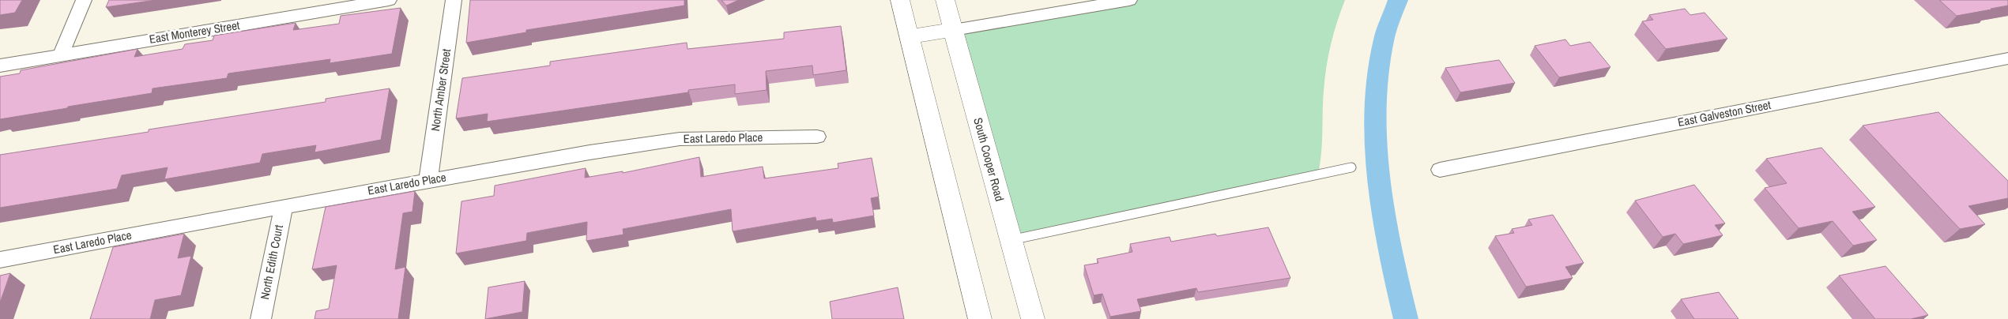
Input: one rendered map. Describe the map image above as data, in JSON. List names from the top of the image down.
{
  "streets": {
    "main road": ["South Cooper Road"],
    "street": [
      "East Monterey Street",
      "North Amber Street",
      "East Galveston Street",
      "East Laredo Place",
      "North Edith Court"
    ]
  },
  "crossings": [
    ["North Amber Street", "East Laredo Place"],
    ["East Laredo Place", "North Edith Court"]
  ]
}
